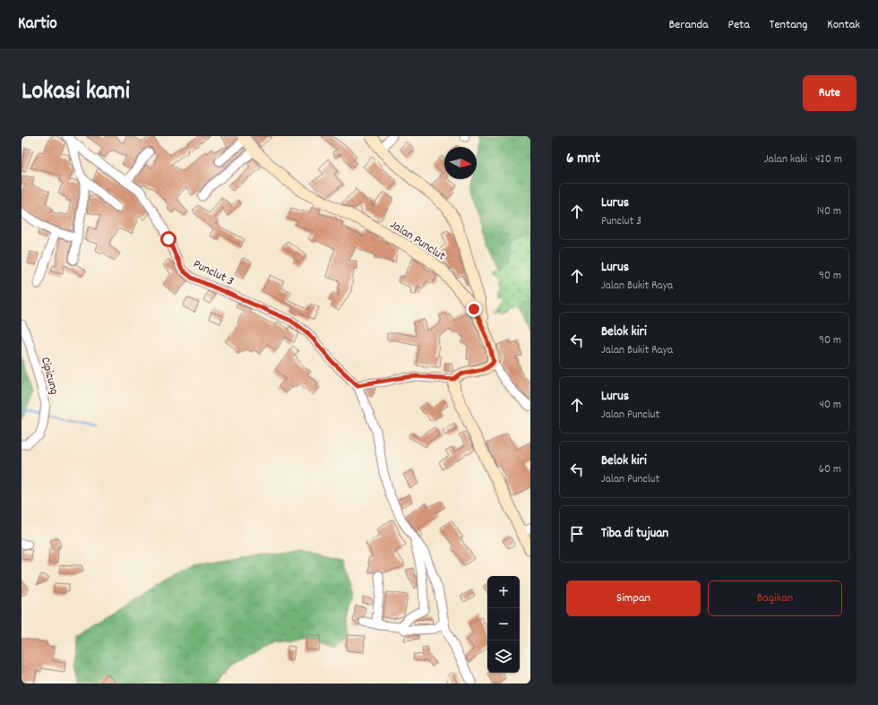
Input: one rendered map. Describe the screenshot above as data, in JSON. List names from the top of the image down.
{
  "streets": {
    "main road": ["Jalan Punclut"],
    "street": ["Punclut 3", "Cipicung"]
  },
  "north": "right",
  "page": {
    "header": "Kartio",
    "nav": [
      "Beranda",
      "Peta",
      "Tentang",
      "Kontak"
    ],
    "title": "Lokasi kami",
    "buttons": [
      "Rute",
      ["Simpan", "Bagikan"]
    ],
    "heading": ["6 mnt", "Jalan kaki · 420 m"],
    "list": [
      ["Lurus", "Punclut 3", "140 m"],
      ["Lurus", "Jalan Bukit Raya", "90 m"],
      ["Belok kiri", "Jalan Bukit Raya", "90 m"],
      ["Lurus", "Jalan Punclut", "40 m"],
      ["Belok kiri", "Jalan Punclut", "60 m"],
      "Tiba di tujuan"
    ],
    "map_buttons": ["+", "−"]
  }
}
